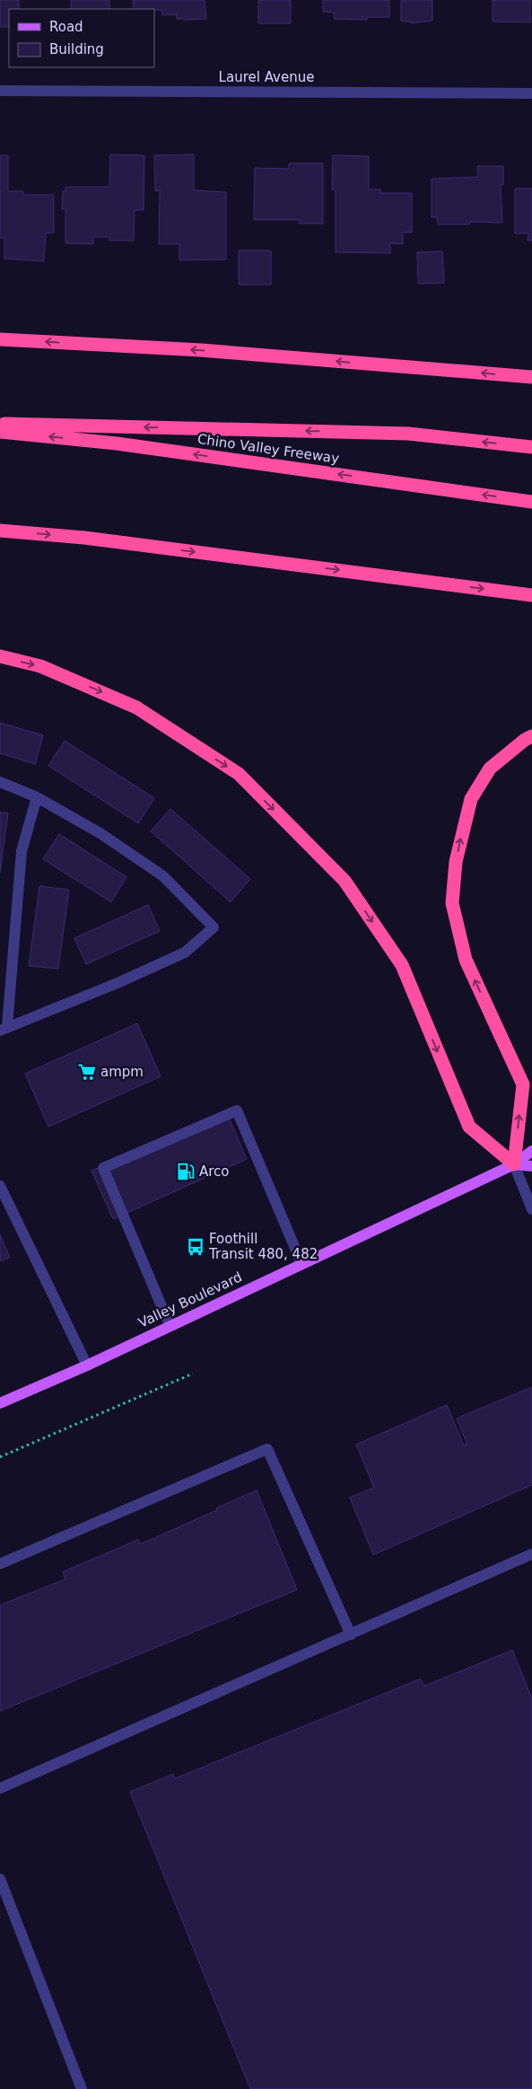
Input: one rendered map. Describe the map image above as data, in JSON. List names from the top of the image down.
{
  "streets": {
    "highway": ["Chino Valley Freeway"],
    "main road": ["Valley Boulevard"],
    "street": ["Laurel Avenue"]
  },
  "places": {
    "supermarket": ["ampm"],
    "fuel station": ["Arco"],
    "bus stop": ["Foothill Transit 480, 482"]
  },
  "legend": ["Road", "Building"]
}
